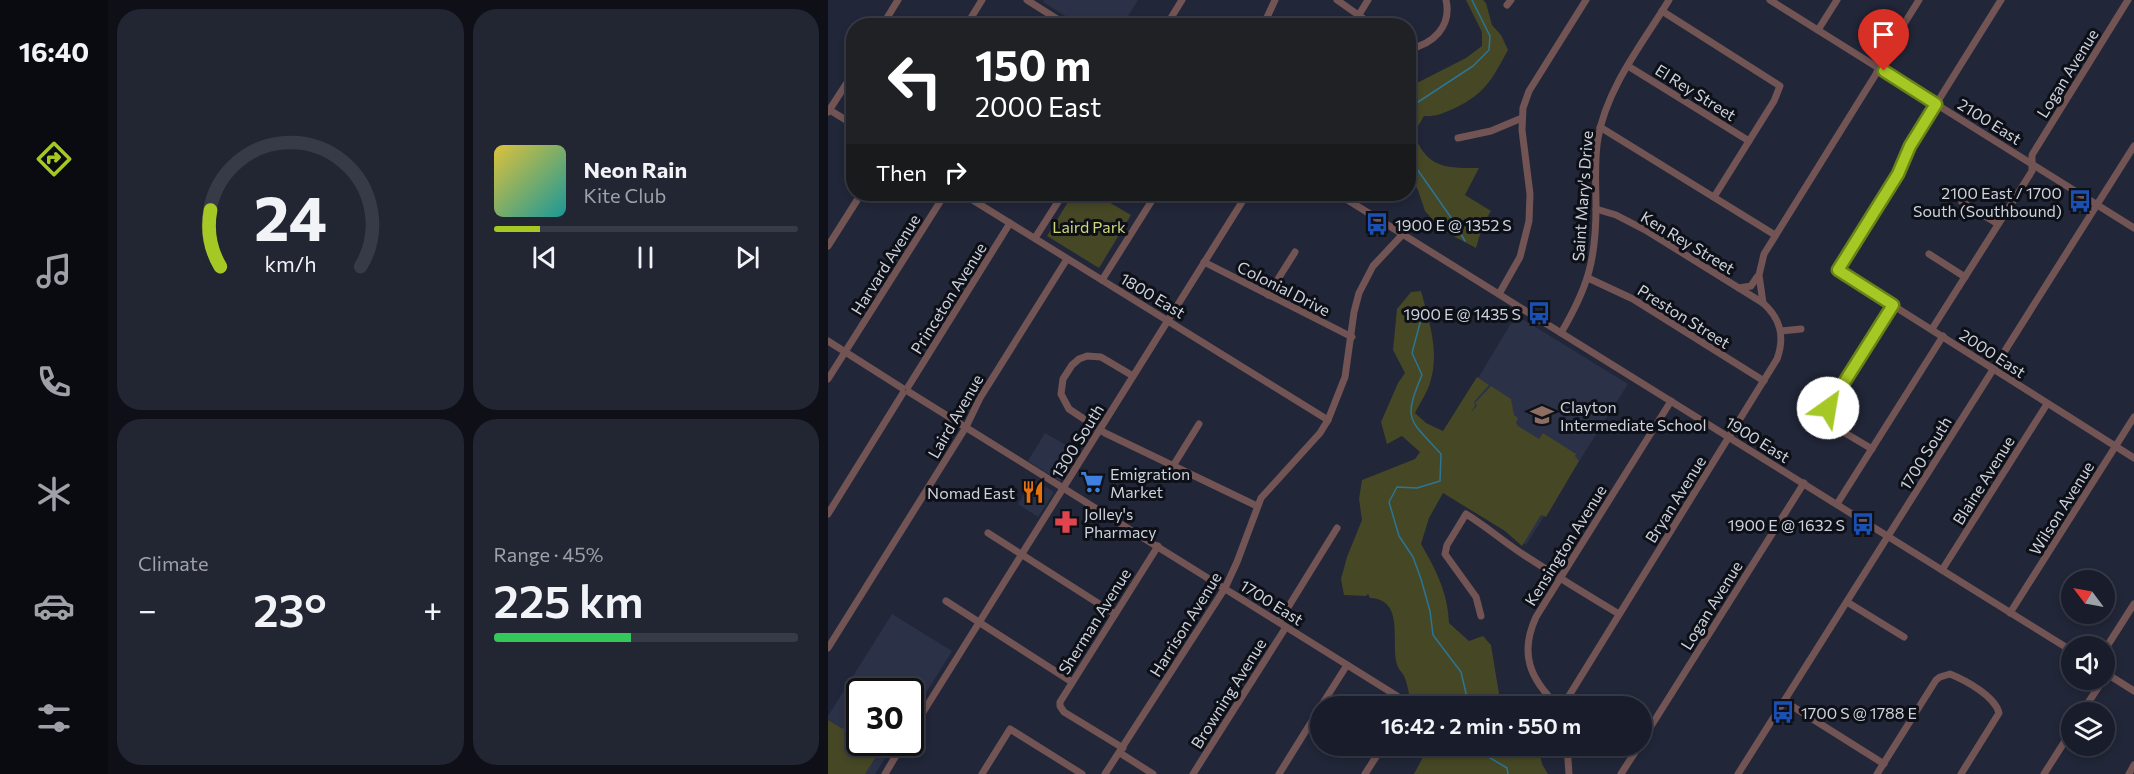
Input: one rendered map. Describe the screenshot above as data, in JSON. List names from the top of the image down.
{
  "streets": {
    "street": [
      "Logan Avenue",
      "El Rey Street",
      "2100 East",
      "Saint Mary's Drive",
      "Ken Rey Street",
      "Harvard Avenue",
      "Colonial Drive",
      "1800 East",
      "Princeton Avenue",
      "Preston Street",
      "2000 East",
      "Laird Avenue",
      "1900 East",
      "1300 South",
      "1700 South",
      "Blaine Avenue",
      "Bryan Avenue",
      "Wilson Avenue",
      "Kensington Avenue",
      "1700 East",
      "Sherman Avenue",
      "Harrison Avenue",
      "Browning Avenue"
    ]
  },
  "crossings": [
    ["Logan Avenue", "2100 East"],
    ["Logan Avenue", "2000 East"],
    ["Logan Avenue", "1900 East"],
    ["El Rey Street", "Saint Mary's Drive"],
    ["2100 East", "2000 East"],
    ["2100 East", "1700 South"],
    ["Saint Mary's Drive", "Ken Rey Street"],
    ["Saint Mary's Drive", "Preston Street"],
    ["Saint Mary's Drive", "1900 East"],
    ["Harvard Avenue", "1700 East"],
    ["Colonial Drive", "1300 South"],
    ["Colonial Drive", "Harrison Avenue"],
    ["1800 East", "Princeton Avenue"],
    ["1800 East", "Laird Avenue"],
    ["1800 East", "1300 South"],
    ["1800 East", "Harrison Avenue"],
    ["Princeton Avenue", "1700 East"],
    ["Preston Street", "Bryan Avenue"],
    ["2000 East", "1700 South"],
    ["2000 East", "Blaine Avenue"],
    ["2000 East", "Wilson Avenue"],
    ["Laird Avenue", "1700 East"],
    ["1900 East", "1700 South"],
    ["1900 East", "Blaine Avenue"],
    ["1900 East", "Bryan Avenue"],
    ["1900 East", "Wilson Avenue"],
    ["1900 East", "Kensington Avenue"],
    ["1900 East", "Harrison Avenue"],
    ["1300 South", "1700 East"],
    ["1700 East", "Sherman Avenue"],
    ["1700 East", "Harrison Avenue"],
    ["1700 East", "Browning Avenue"],
    ["Sherman Avenue", "Harrison Avenue"]
  ],
  "parks": ["Laird Park"],
  "places": {
    "bus stop": [
      "2100 East / 1700 South (Southbound)",
      "1900 E @ 1352 S",
      "1900 E @ 1435 S",
      "1900 E @ 1632 S",
      "1700 S @ 1788 E"
    ],
    "school or university": ["Clayton Intermediate School"],
    "supermarket": ["Emigration Market"],
    "restaurant": ["Nomad East"],
    "pharmacy": ["Jolley's Pharmacy"]
  },
  "north": "top left",
  "page": {
    "tabs": "16:40",
    "turn": ["150 m", "2000 East"],
    "then": "Then",
    "song": ["Neon Rain", "Kite Club"],
    "tile": [
      "Climate",
      ["Range · 45%", "225 km"]
    ],
    "heat": ["−", "23°", "+"],
    "limit": "30",
    "trip": "16:42 · 2 min · 550 m",
    "gauge": ["24", "km/h"]
  }
}
